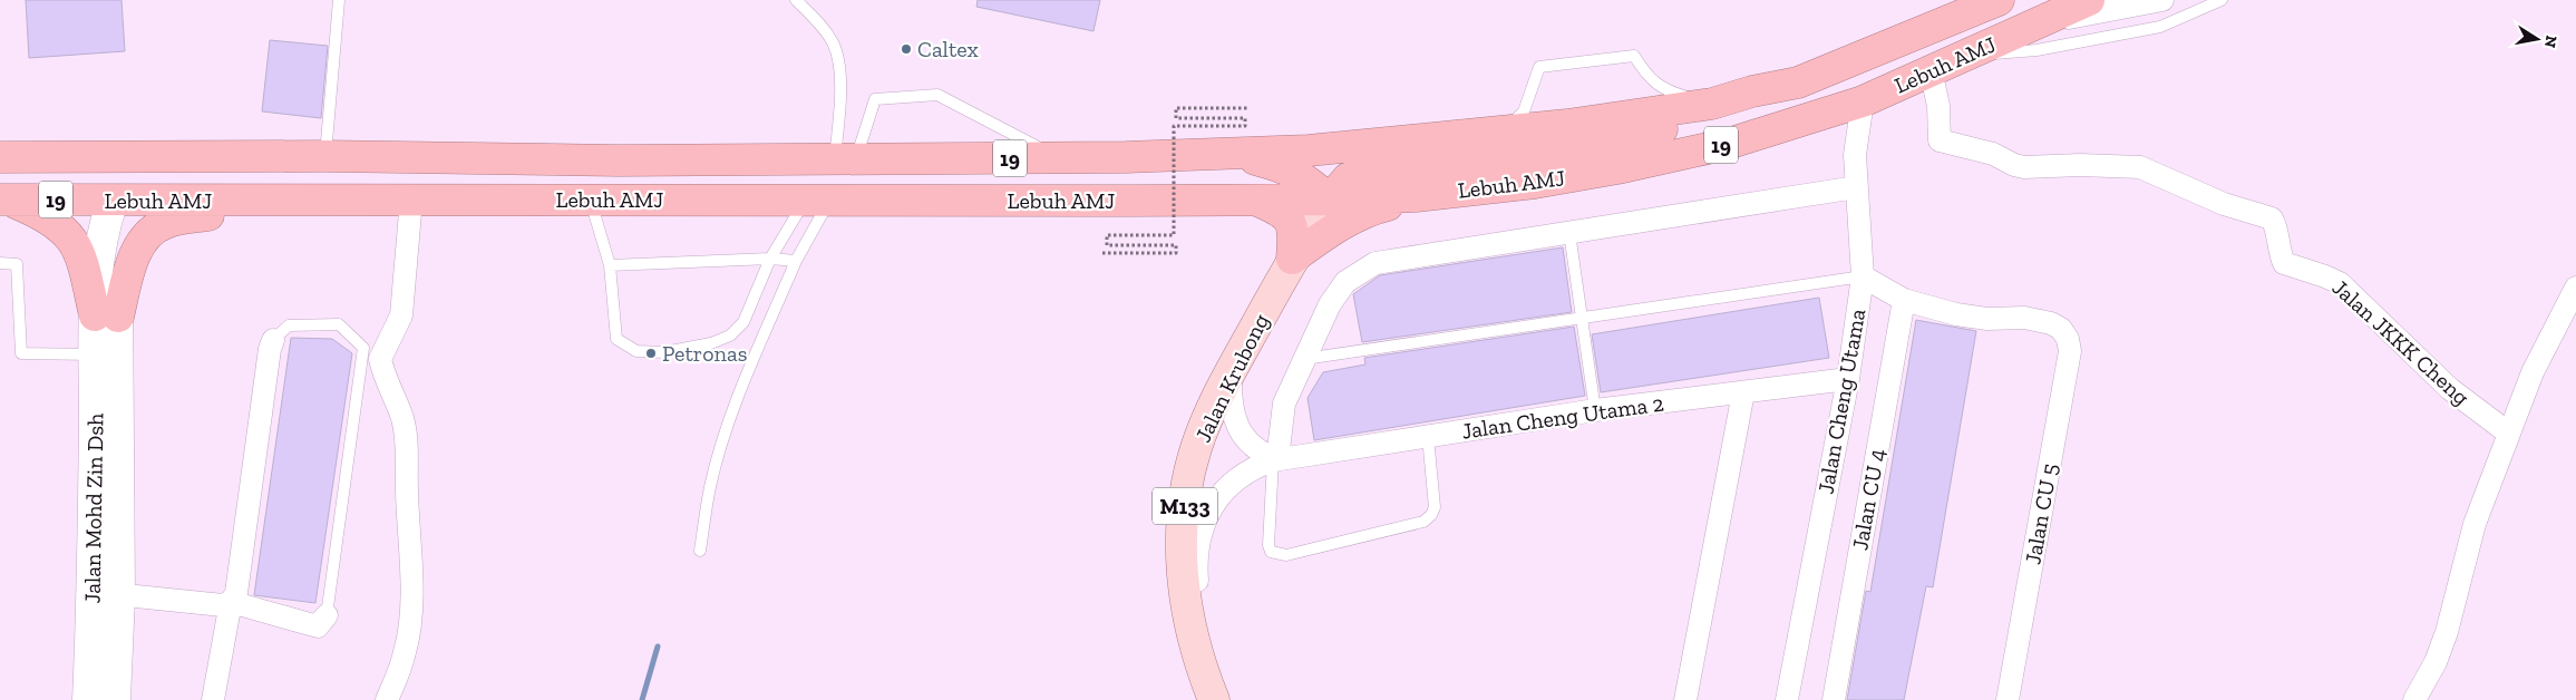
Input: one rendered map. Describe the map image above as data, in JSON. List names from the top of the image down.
{
  "streets": {
    "highway": ["Lebuh AMJ", "19"],
    "main road": ["Jalan Krubong", "M133", "Jalan Mohd Zin Dsh"],
    "street": [
      "Jalan JKKK Cheng",
      "Jalan Cheng Utama",
      "Jalan Cheng Utama 2",
      "Jalan CU 4",
      "Jalan CU 5"
    ]
  },
  "crossings": [
    ["Lebuh AMJ", "Jalan JKKK Cheng"],
    ["Lebuh AMJ", "Jalan Krubong"],
    ["Lebuh AMJ", "Jalan Cheng Utama"],
    ["Jalan Krubong", "Jalan Cheng Utama 2"],
    ["Jalan Cheng Utama", "Jalan Cheng Utama 2"],
    ["Jalan CU 4", "Jalan CU 5"]
  ],
  "places": ["Caltex", "Petronas"],
  "north": "right"
}
